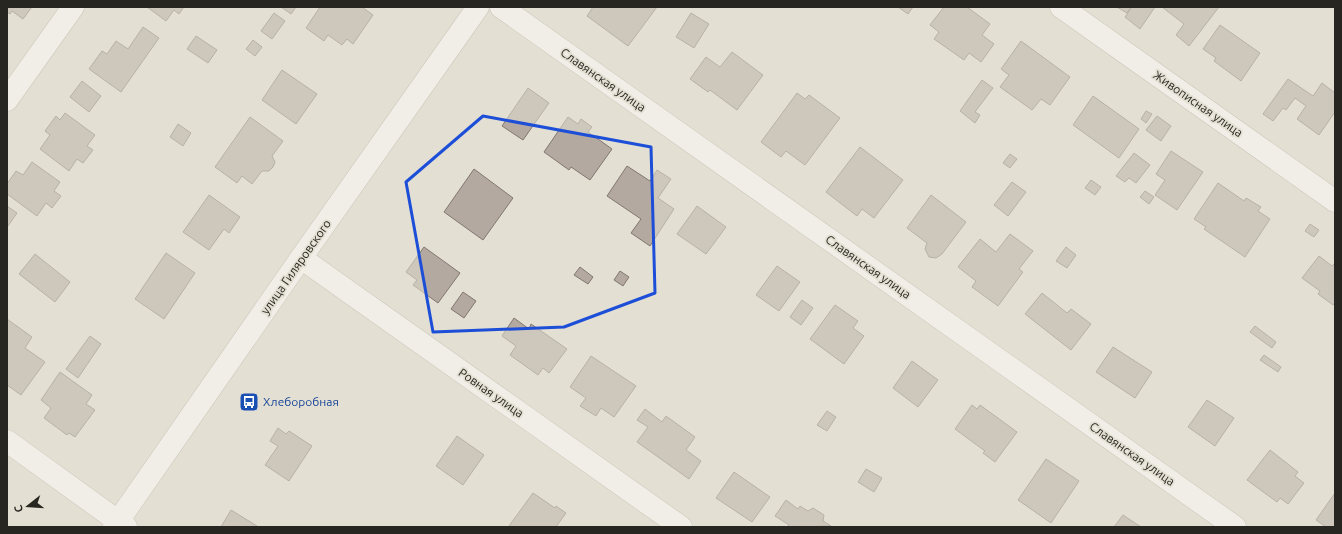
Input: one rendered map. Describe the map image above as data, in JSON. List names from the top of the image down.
{
  "streets": {
    "street": [
      "Славянская улица",
      "Живописная улица",
      "улица Гиляровского",
      "Ровная улица"
    ]
  },
  "crossings": [
    ["улица Гиляровского", "Ровная улица"]
  ],
  "places": {
    "bus stop": ["Хлеборобная"]
  },
  "north": "left"
}
